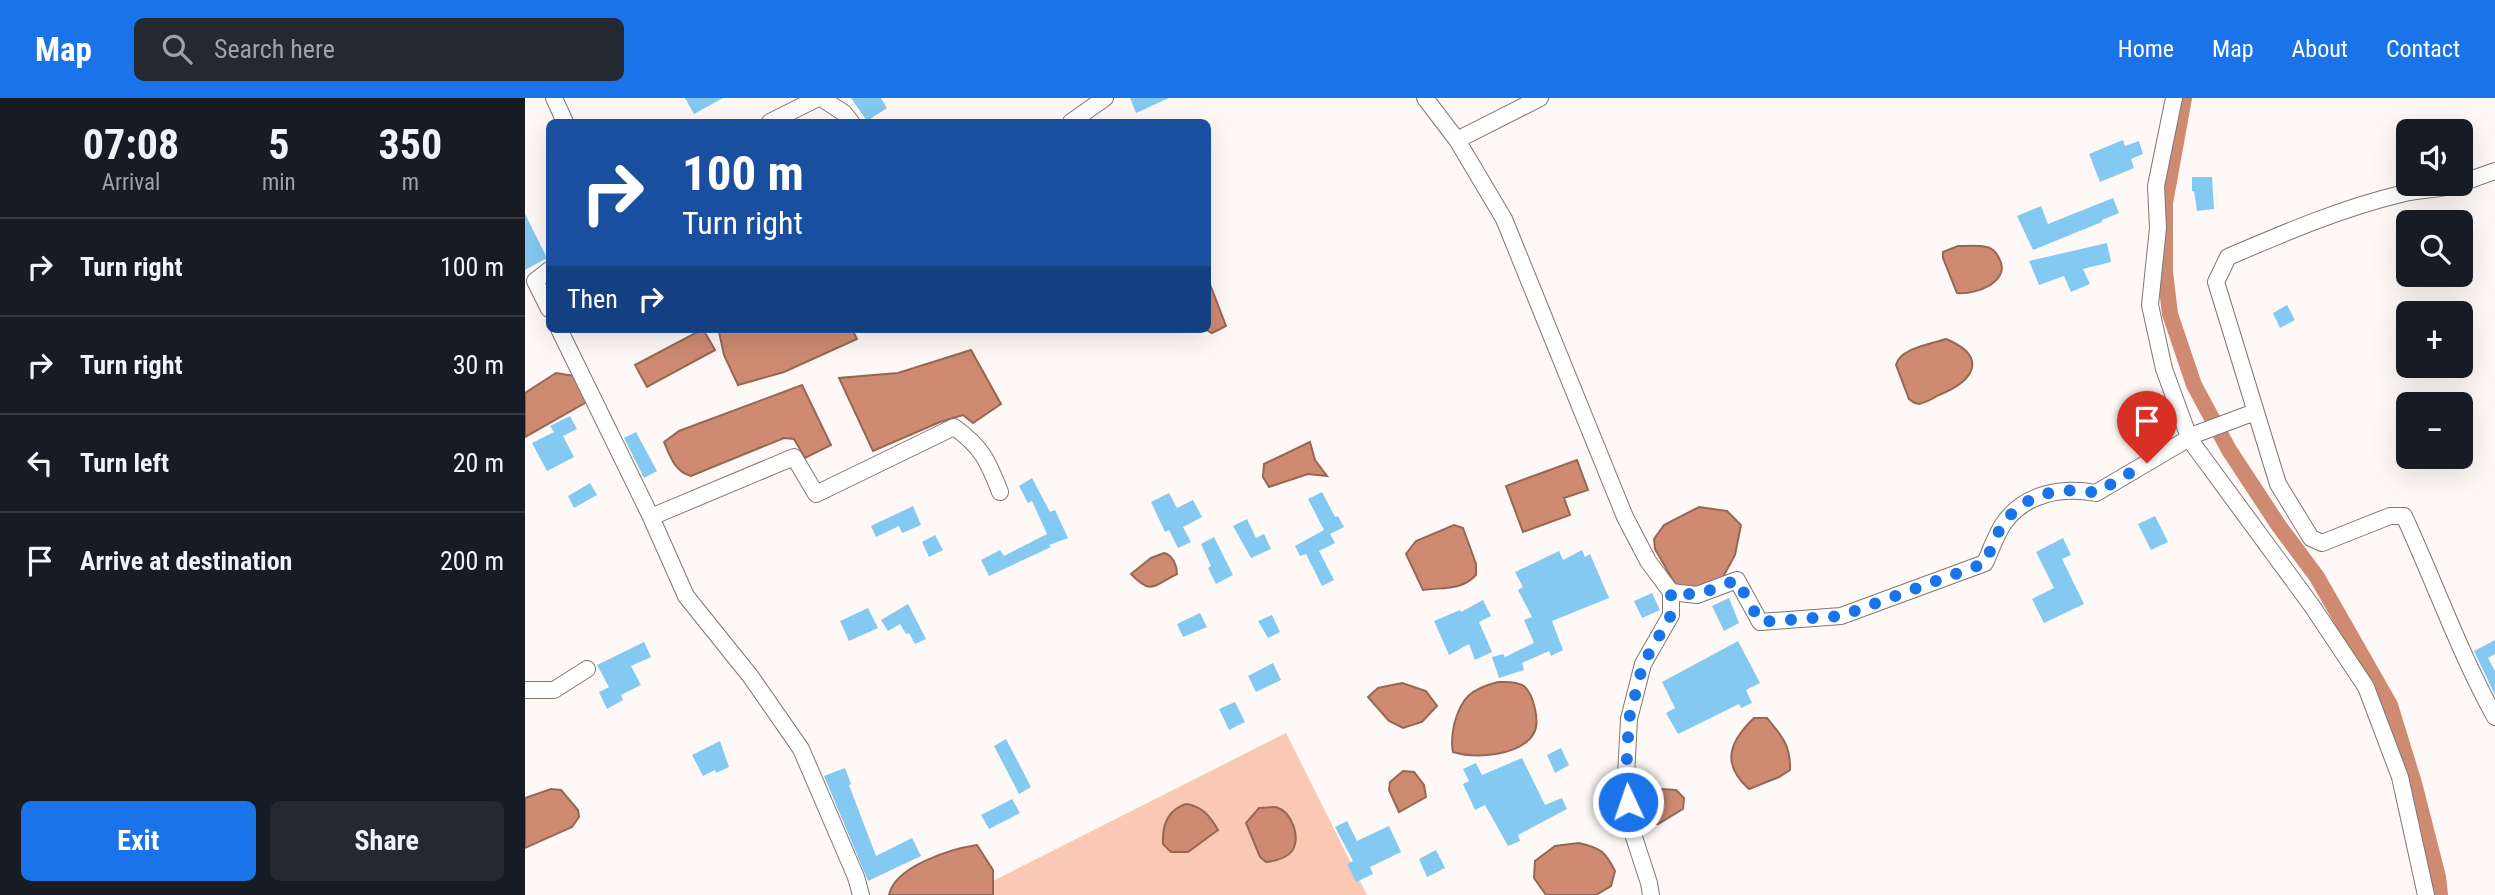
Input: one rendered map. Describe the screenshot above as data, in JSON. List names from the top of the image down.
{
  "page": {
    "header": "Map",
    "search": "Search here",
    "nav": [
      "Home",
      "Map",
      "About",
      "Contact"
    ],
    "eta": [
      "07:08",
      "Arrival",
      "5",
      "min",
      "350",
      "m"
    ],
    "map_buttons": ["+", "−"],
    "turn": ["100 m", "Turn right"],
    "list": [
      {
        "name": "Turn right",
        "value": "100 m"
      },
      {
        "name": "Turn right",
        "value": "30 m"
      },
      {
        "name": "Turn left",
        "value": "20 m"
      },
      {
        "name": "Arrive at destination",
        "value": "200 m"
      }
    ],
    "then": "Then",
    "buttons": ["Exit", "Share"]
  }
}
